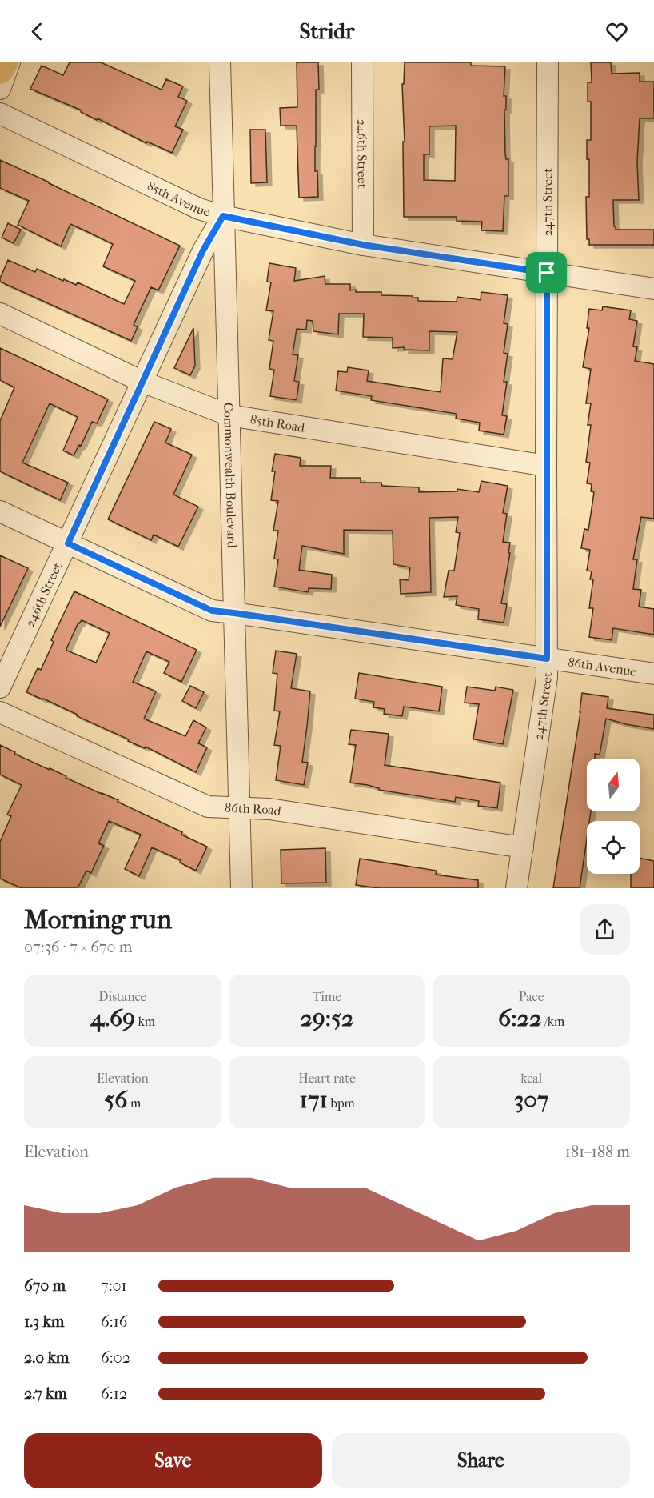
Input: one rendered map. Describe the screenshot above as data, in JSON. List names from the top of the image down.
{
  "streets": {
    "street": [
      "246th Street",
      "85th Avenue",
      "247th Street",
      "85th Road",
      "Commonwealth Boulevard",
      "86th Avenue",
      "86th Road"
    ]
  },
  "crossings": [
    ["246th Street", "85th Avenue"],
    ["246th Street", "85th Road"],
    ["246th Street", "Commonwealth Boulevard"],
    ["246th Street", "86th Avenue"],
    ["85th Avenue", "247th Street"],
    ["85th Avenue", "Commonwealth Boulevard"],
    ["247th Street", "85th Road"],
    ["247th Street", "86th Avenue"],
    ["247th Street", "86th Road"],
    ["85th Road", "Commonwealth Boulevard"],
    ["Commonwealth Boulevard", "86th Avenue"],
    ["Commonwealth Boulevard", "86th Road"]
  ],
  "north": "top",
  "page": {
    "header": "Stridr",
    "heading": ["Morning run", "07:36 · 7 × 670 m"],
    "stats": [
      ["Distance", "4.69 km"],
      ["Time", "29:52"],
      ["Pace", "6:22 /km"],
      ["Elevation", "56 m"],
      ["Heart rate", "171 bpm"],
      ["kcal", "307"]
    ],
    "chart": ["Elevation", "181–188 m"],
    "list": [
      {
        "name": "670 m",
        "note": "7:01"
      },
      {
        "name": "1.3 km",
        "note": "6:16"
      },
      {
        "name": "2.0 km",
        "note": "6:02"
      },
      {
        "name": "2.7 km",
        "note": "6:12"
      }
    ],
    "buttons": ["Save", "Share"]
  }
}
